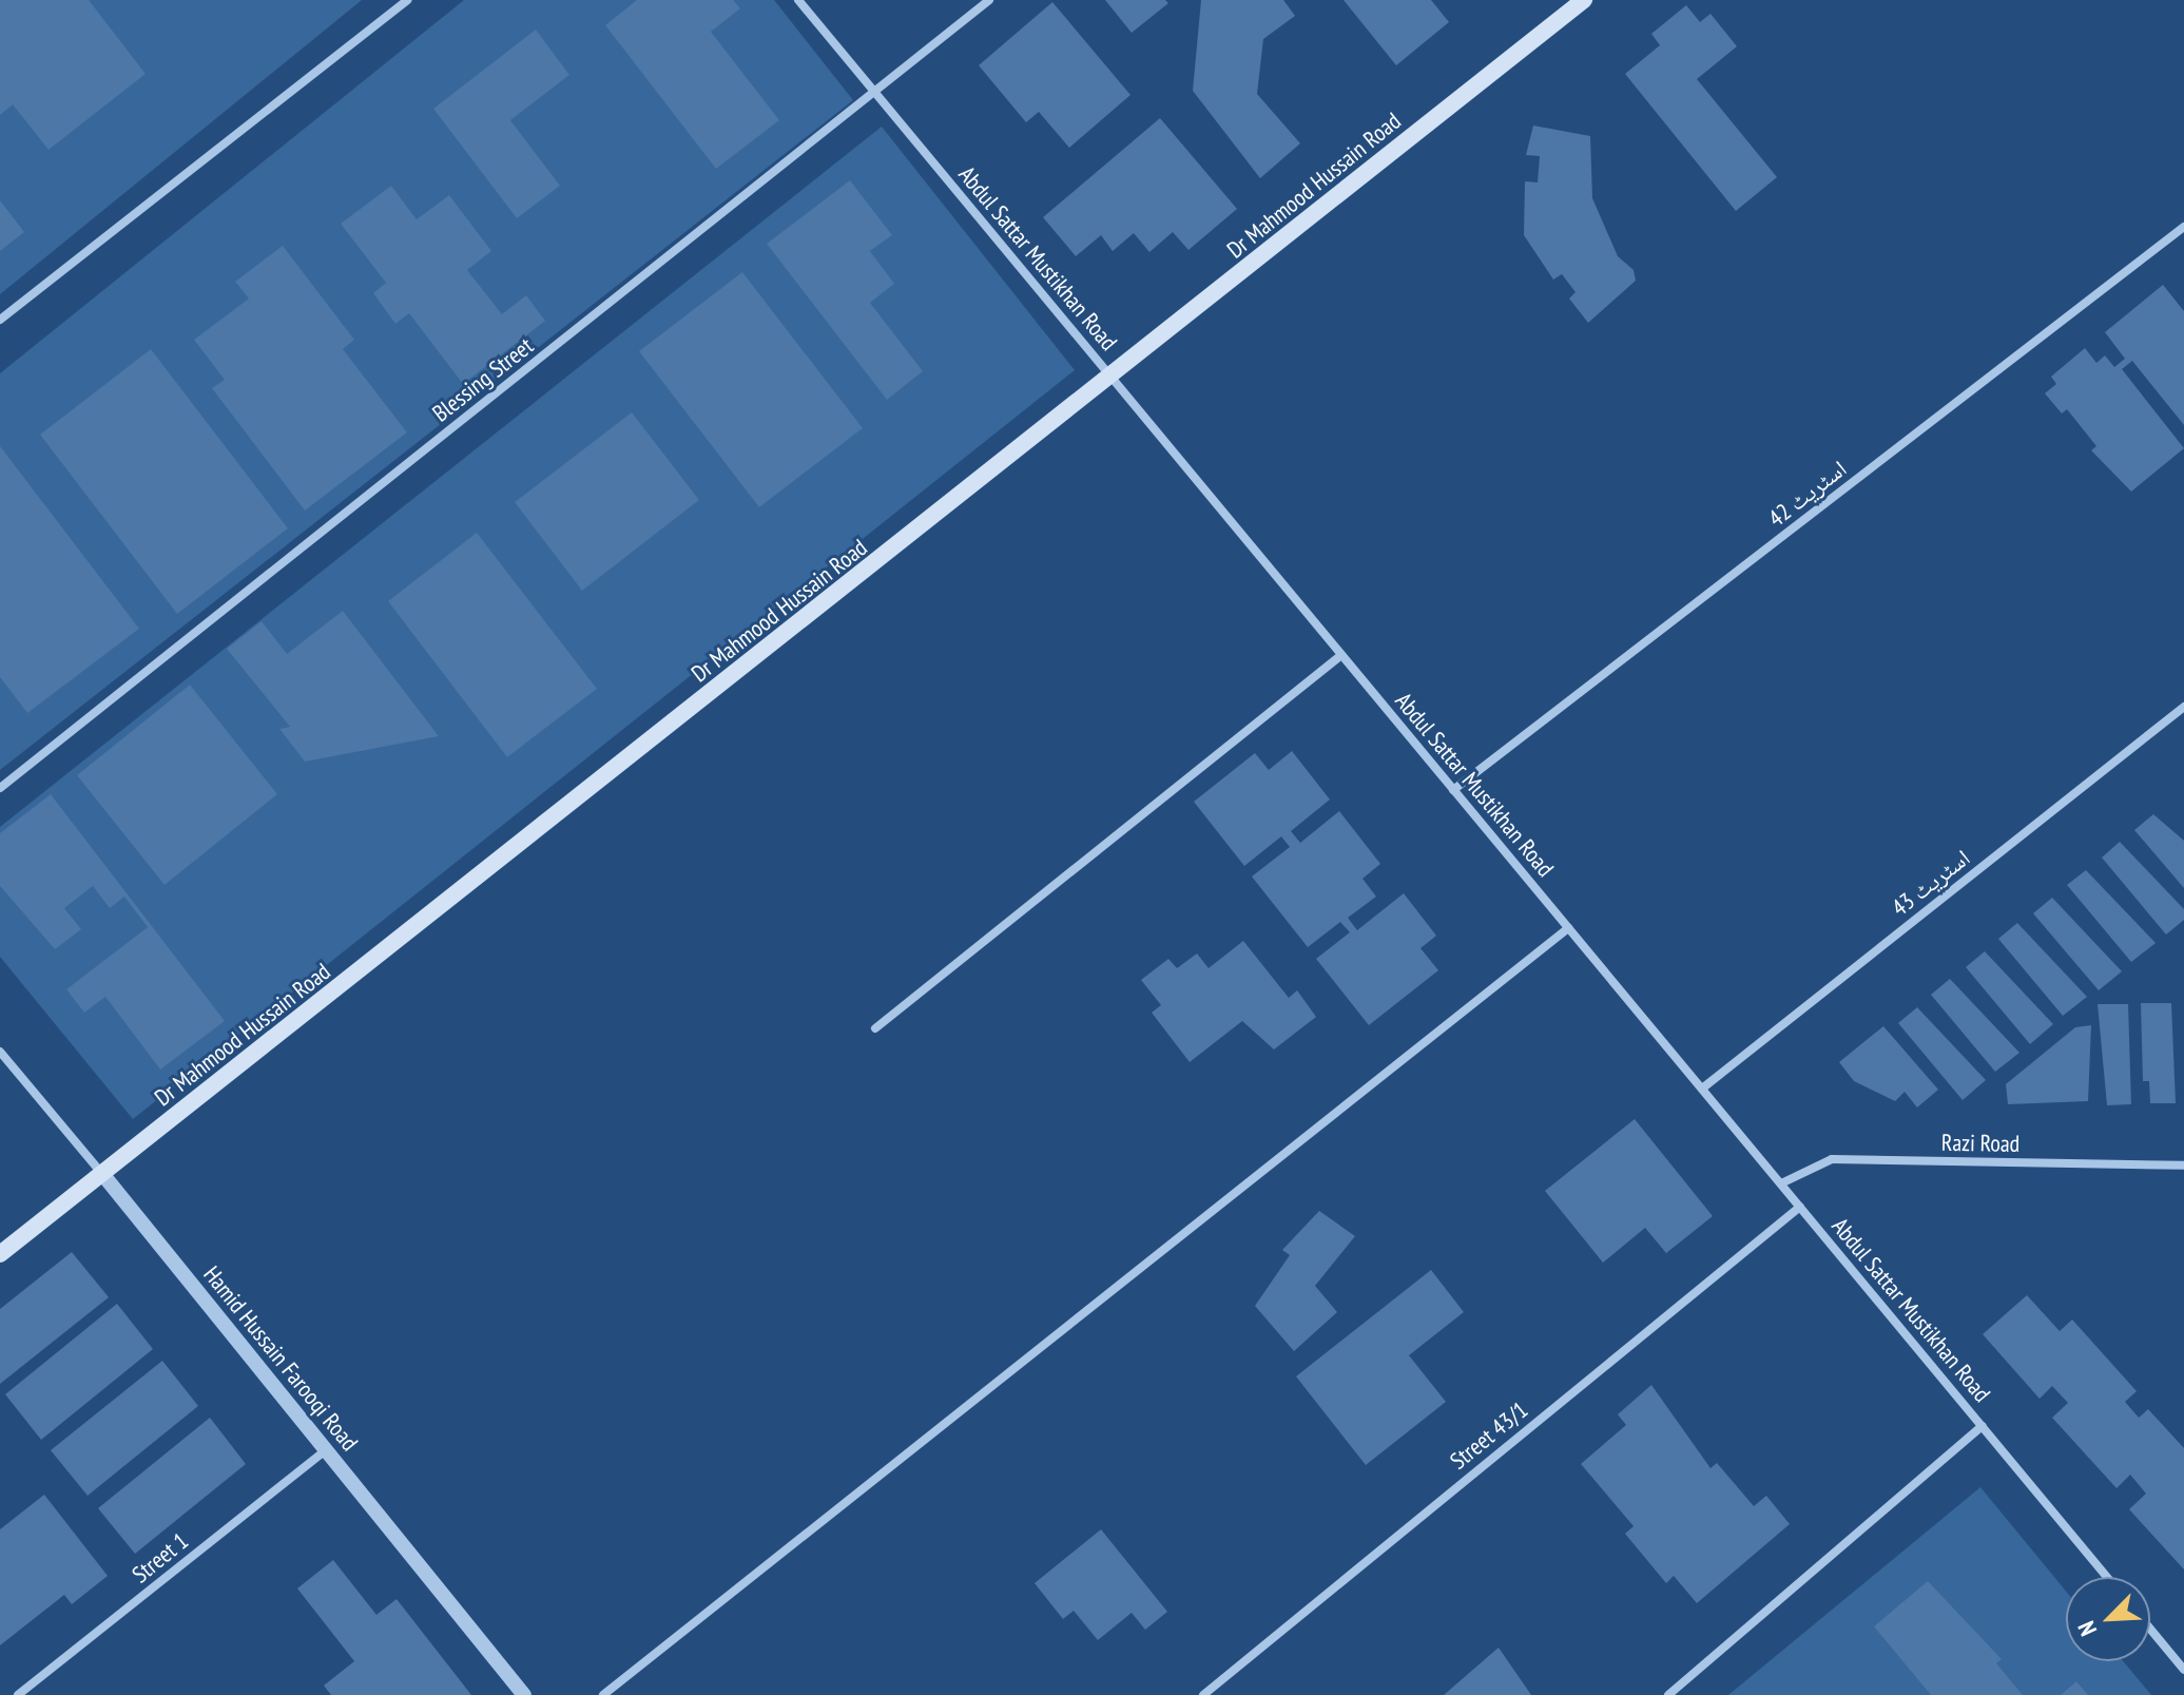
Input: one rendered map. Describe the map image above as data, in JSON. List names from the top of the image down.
{
  "streets": {
    "main road": ["Dr Mahmood Hussain Road"],
    "street": [
      "Abdul Sattar Mustikhan Road",
      "Blessing Street",
      "اسٹریٹ 42",
      "اسٹریٹ 43",
      "Razi Road",
      "Hamid Hussain Farooqi Road",
      "Street 43/1",
      "Street 1"
    ]
  },
  "crossings": [
    ["Dr Mahmood Hussain Road", "Abdul Sattar Mustikhan Road"],
    ["Dr Mahmood Hussain Road", "Hamid Hussain Farooqi Road"],
    ["Abdul Sattar Mustikhan Road", "Blessing Street"],
    ["Abdul Sattar Mustikhan Road", "اسٹریٹ 42"],
    ["Abdul Sattar Mustikhan Road", "اسٹریٹ 43"],
    ["Abdul Sattar Mustikhan Road", "Razi Road"],
    ["Abdul Sattar Mustikhan Road", "Street 43/1"],
    ["Hamid Hussain Farooqi Road", "Street 1"]
  ],
  "north": "bottom left"
}
